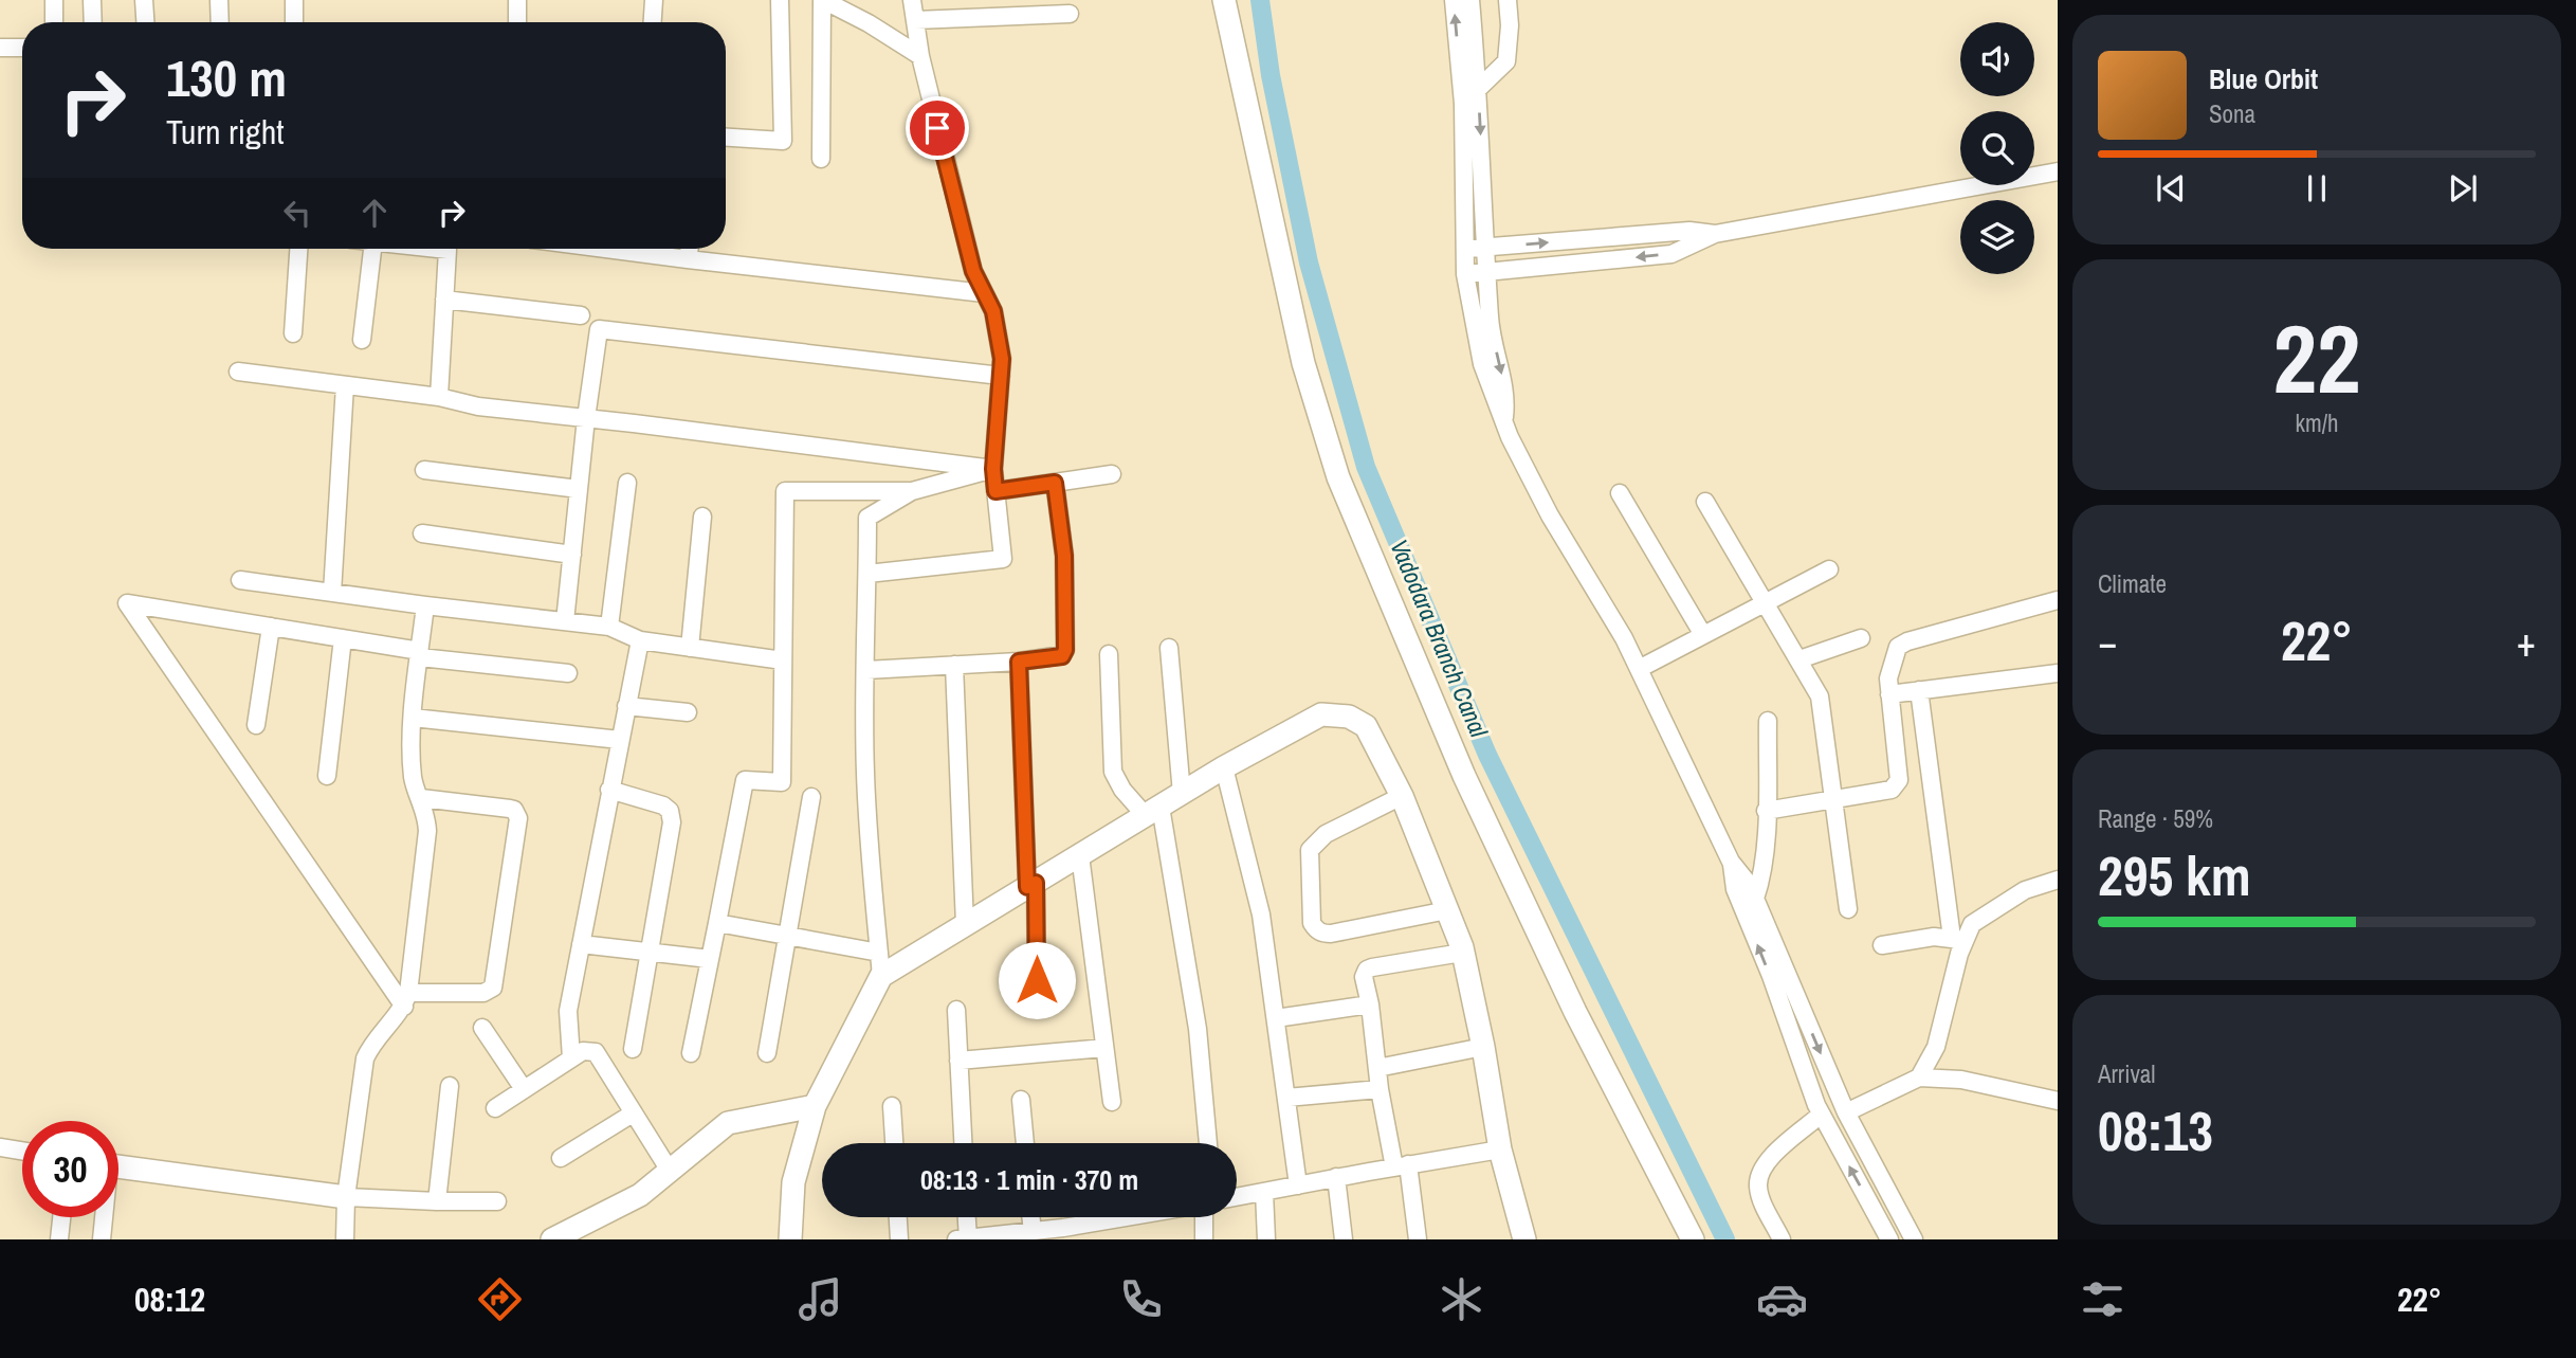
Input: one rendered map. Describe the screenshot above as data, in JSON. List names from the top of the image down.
{
  "water": ["Vadodara Branch Canal"],
  "page": {
    "turn": ["130 m", "Turn right"],
    "song": ["Blue Orbit", "Sona"],
    "tile": [
      ["22", "km/h"],
      "Climate",
      ["Range · 59%", "295 km"],
      ["Arrival", "08:13"]
    ],
    "heat": ["−", "22°", "+"],
    "limit": "30",
    "trip": "08:13 · 1 min · 370 m",
    "tabs": ["08:12", "22°"]
  }
}
